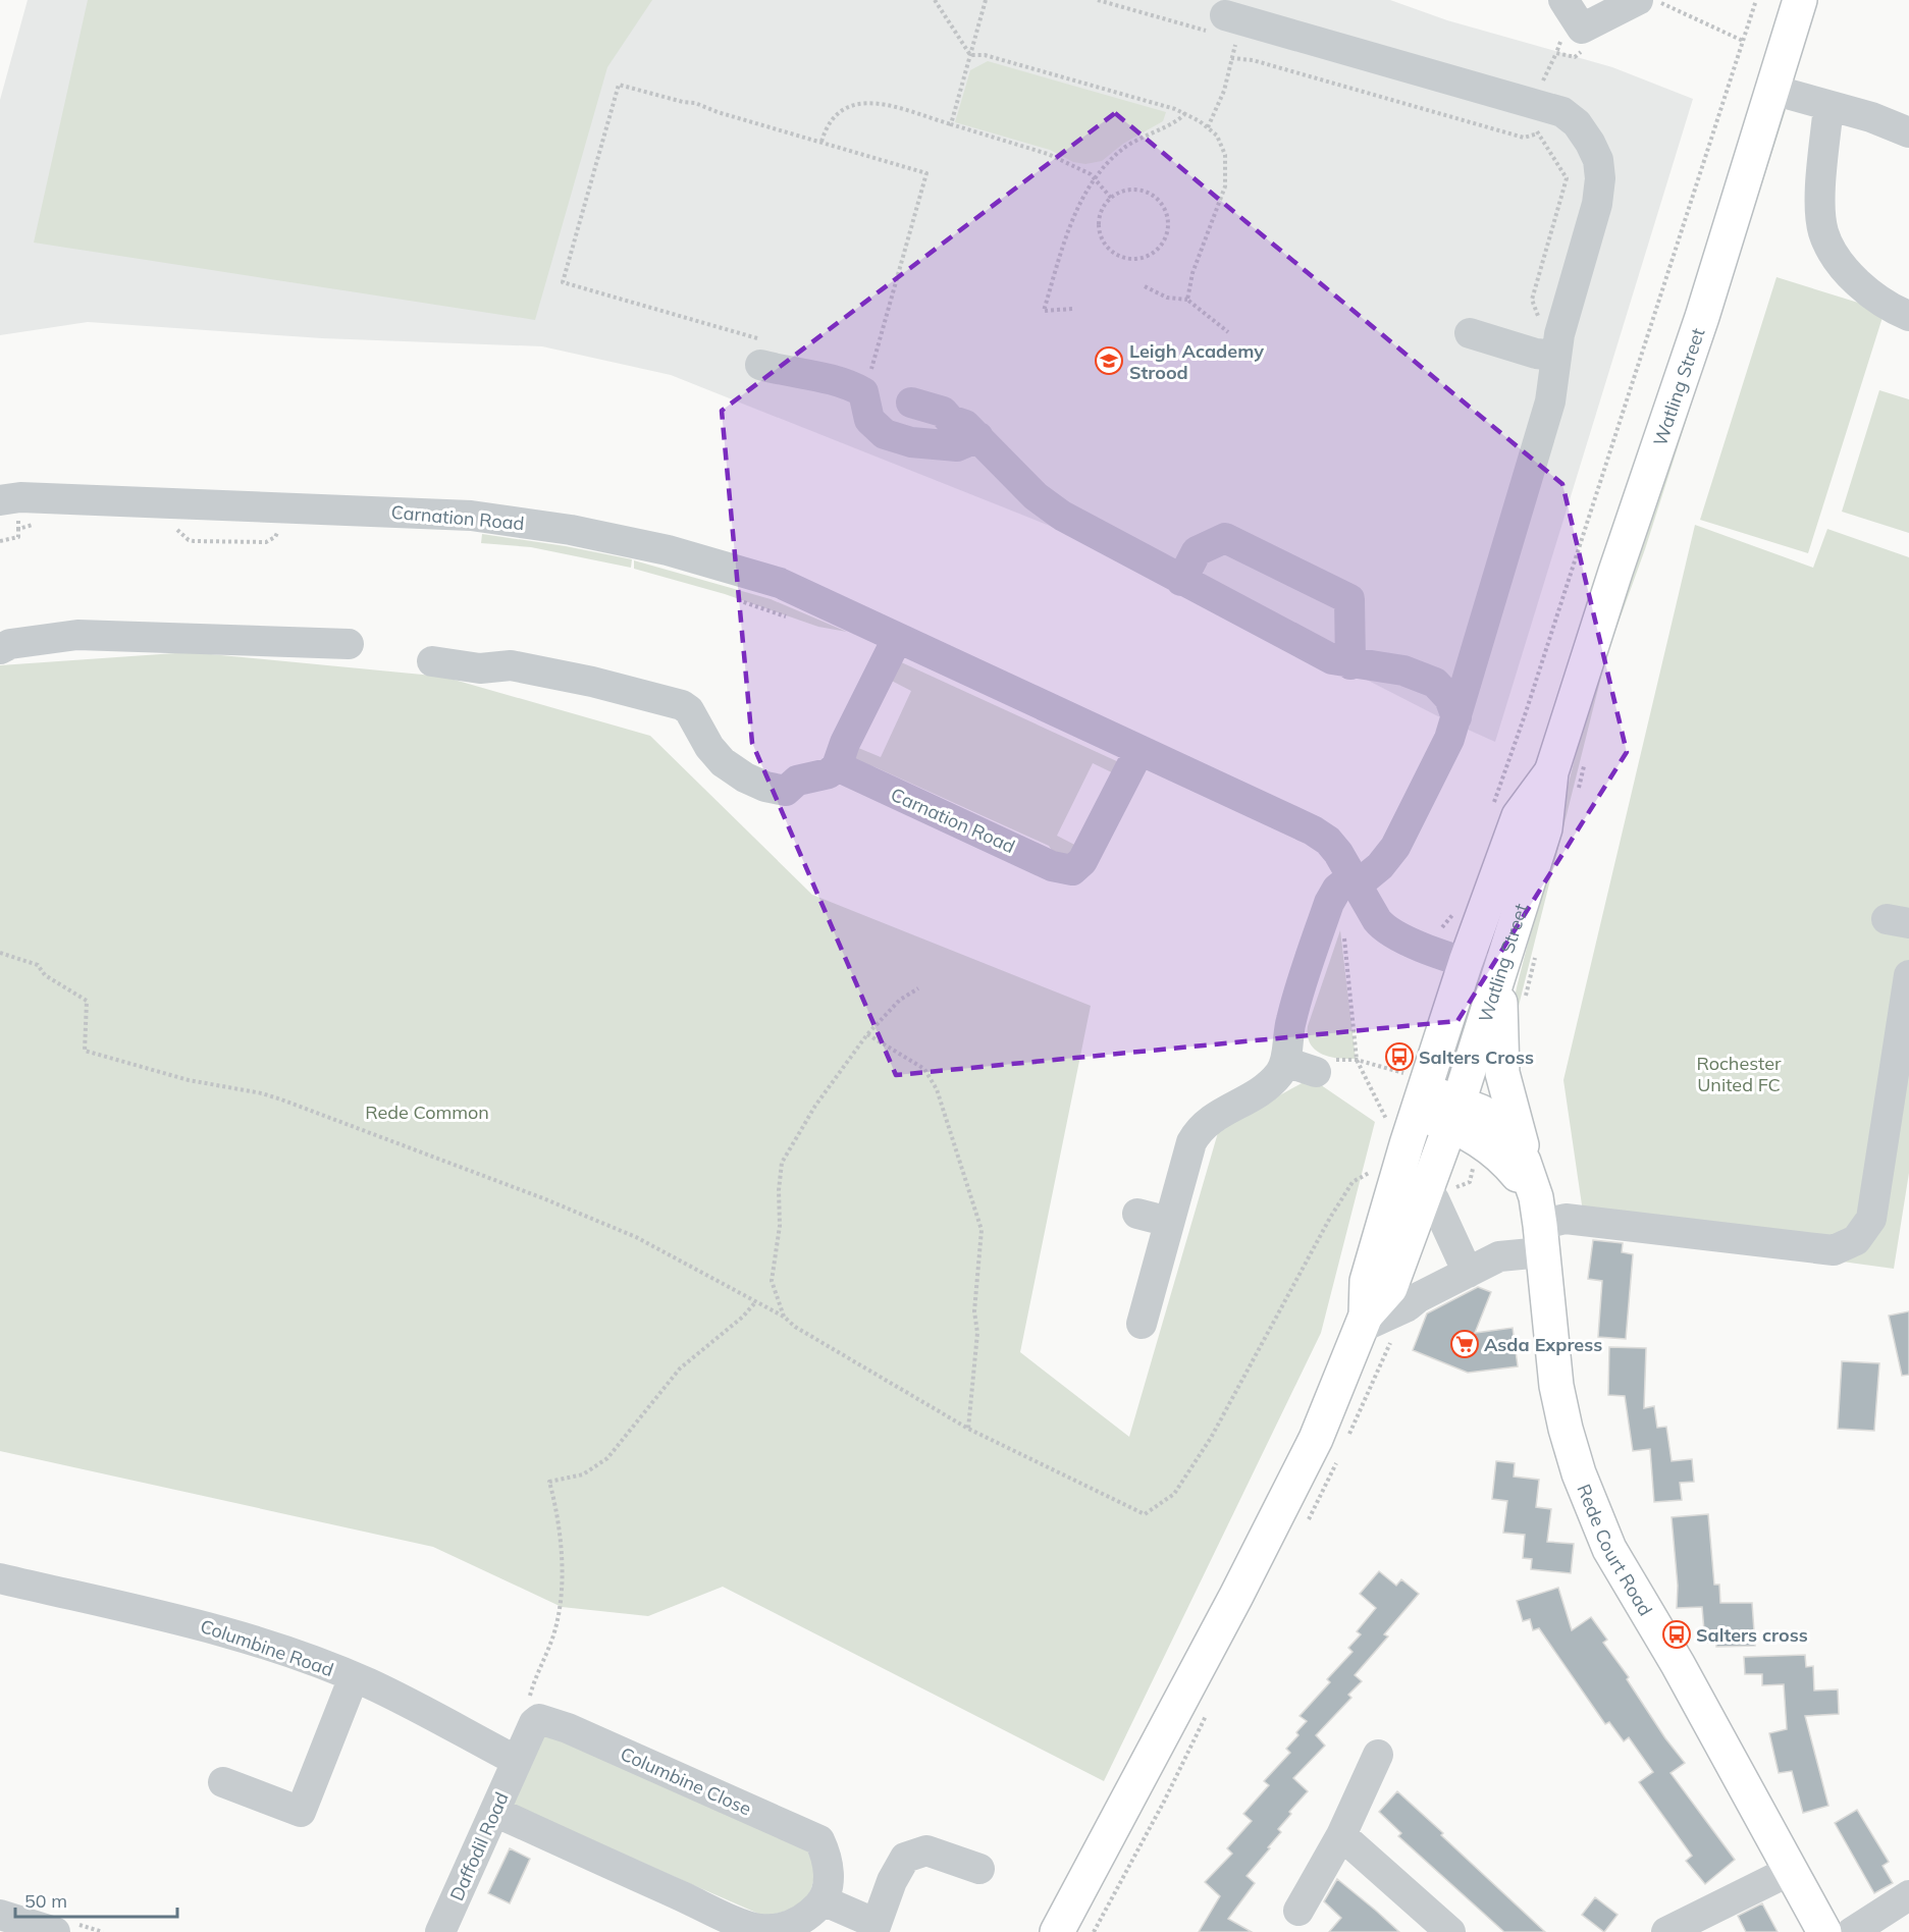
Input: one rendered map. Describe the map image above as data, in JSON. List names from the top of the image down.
{
  "streets": {
    "main road": ["Watling Street", "Rede Court Road"],
    "street": [
      "Carnation Road",
      "Columbine Road",
      "Columbine Close",
      "Daffodil Road"
    ]
  },
  "crossings": [
    ["Watling Street", "Carnation Road"],
    ["Watling Street", "Rede Court Road"],
    ["Carnation Road", "Rede Court Road"],
    ["Columbine Road", "Columbine Close"],
    ["Columbine Road", "Daffodil Road"],
    ["Columbine Close", "Daffodil Road"]
  ],
  "parks": ["Rochester United FC", "Rede Common"],
  "places": {
    "school or university": ["Leigh Academy Strood"],
    "bus stop": ["Salters Cross", "Salters cross"],
    "supermarket": ["Asda Express"]
  },
  "scale_bar": "50 m"
}
